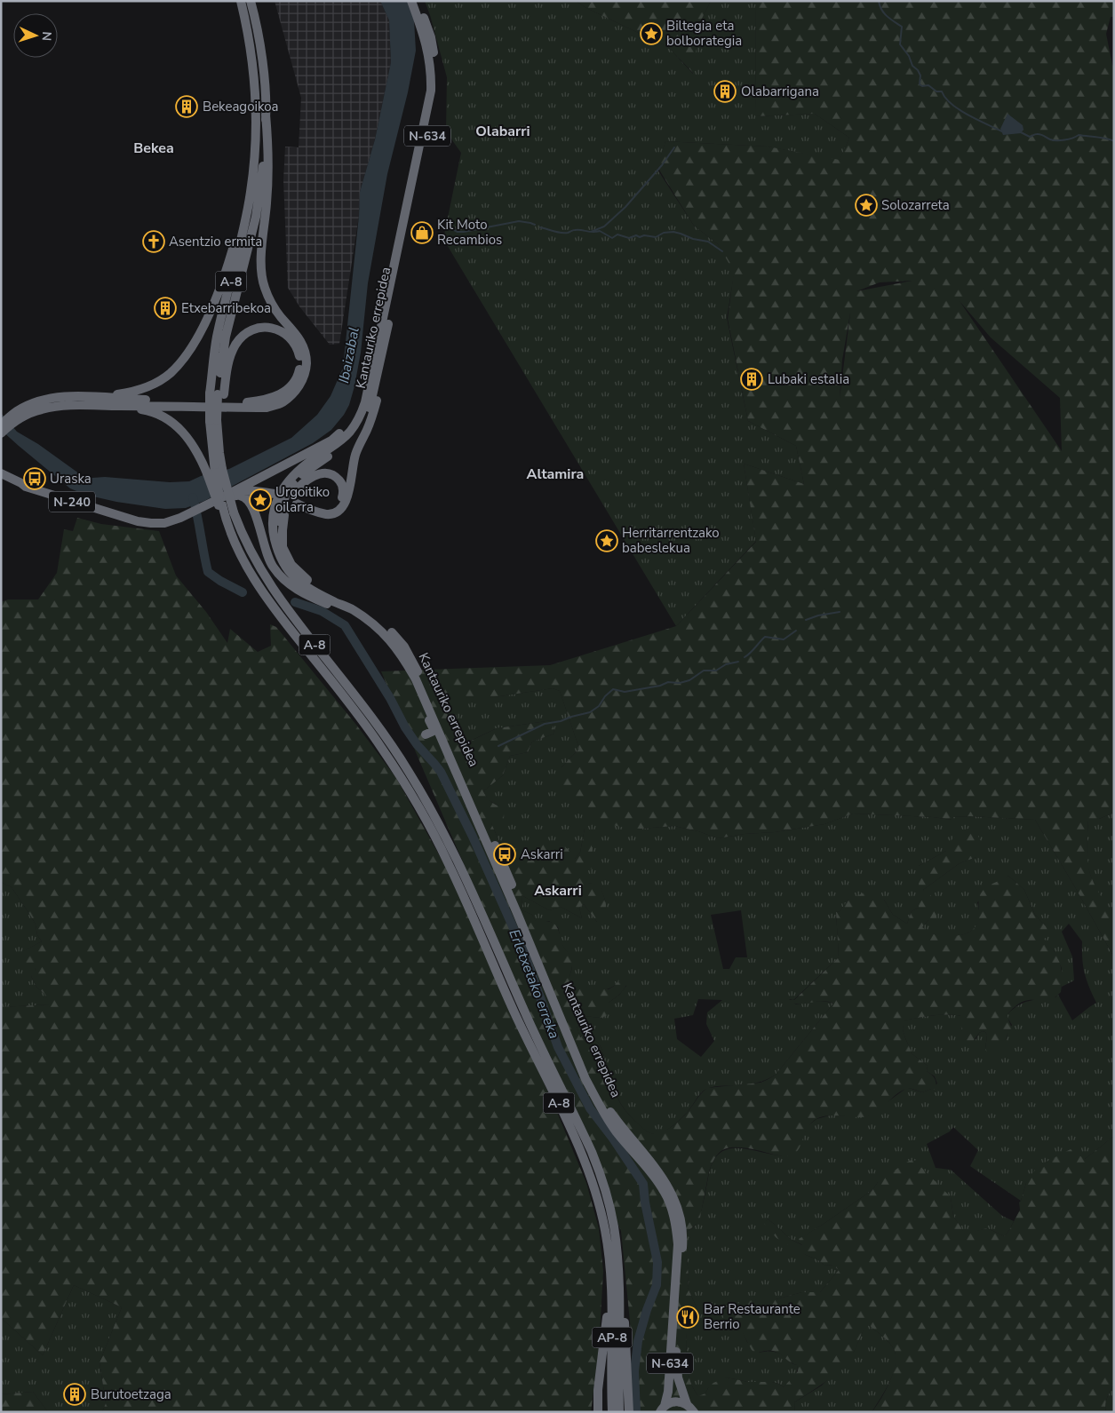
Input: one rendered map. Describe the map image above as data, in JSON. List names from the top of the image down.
{
  "streets": {
    "highway": [
      "N-634",
      "A-8",
      "Kantauriko errepidea",
      "N-240",
      "AP-8"
    ]
  },
  "crossings": [
    ["N-634", "Kantauriko errepidea"],
    ["A-8", "N-240"],
    ["A-8", "AP-8"]
  ],
  "districts": [
    "Olabarri",
    "Bekea",
    "Altamira",
    "Askarri"
  ],
  "water": ["Ibaizabal", "Erletxetako erreka"],
  "places": {
    "place": [
      "Biltegia eta bolborategia",
      "Solozarreta",
      "Urgoitiko oilarra",
      "Herritarrentzako babeslekua"
    ],
    "building": [
      "Olabarrigana",
      "Bekeagoikoa",
      "Etxebarribekoa",
      "Lubaki estalia",
      "Burutoetzaga"
    ],
    "shop": ["Kit Moto Recambios"],
    "church": ["Asentzio ermita"],
    "bus stop": ["Uraska", "Askarri"],
    "restaurant": ["Bar Restaurante Berrio"]
  },
  "north": "right"
}
